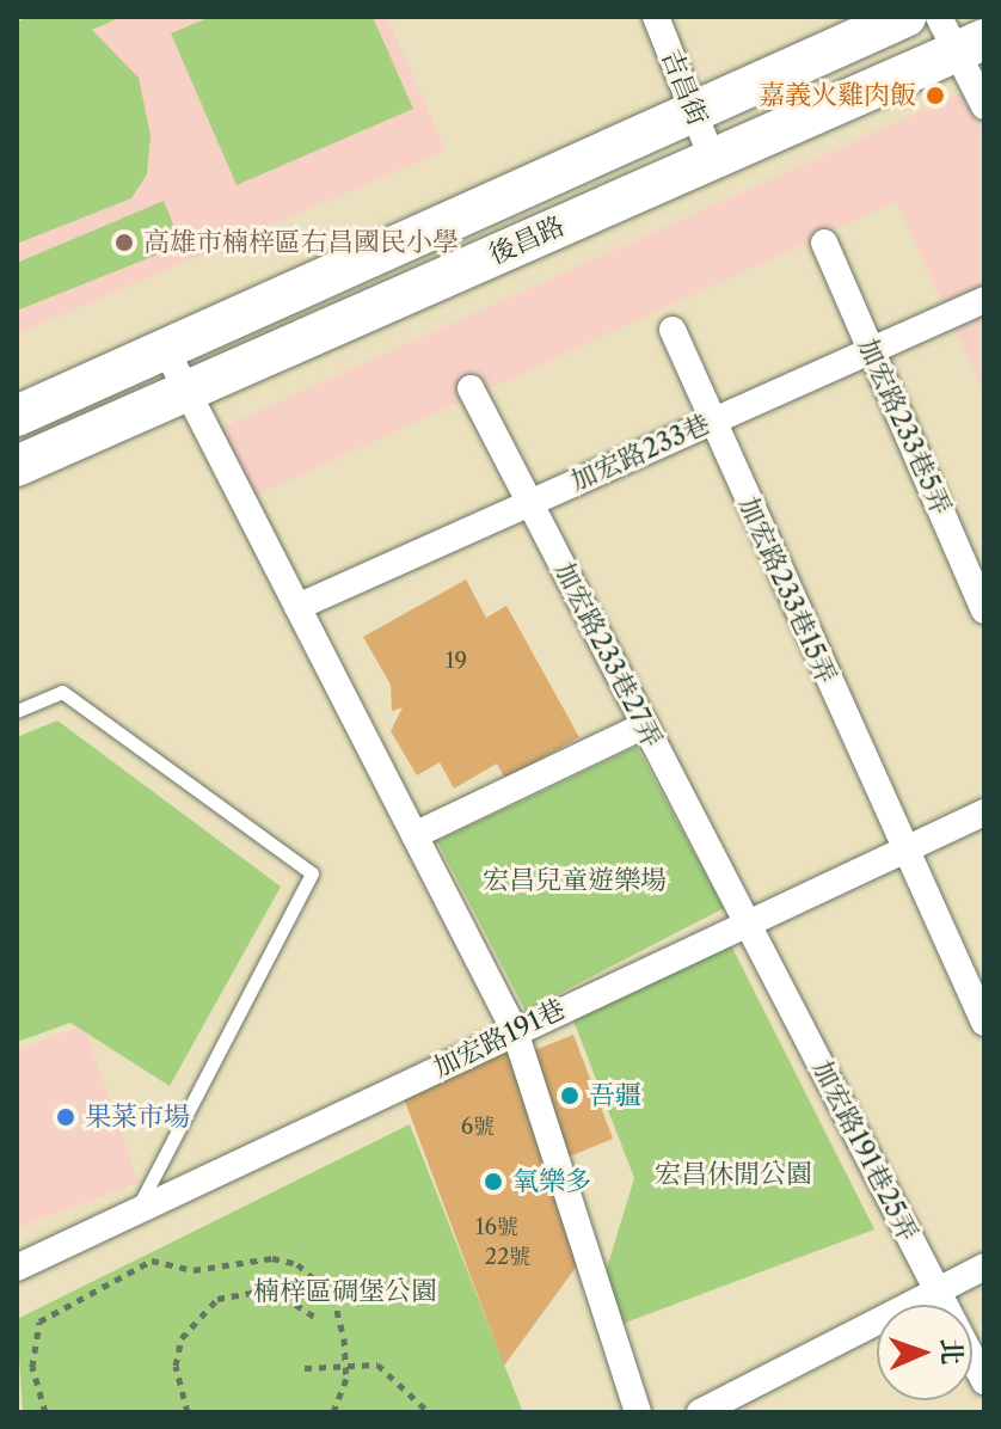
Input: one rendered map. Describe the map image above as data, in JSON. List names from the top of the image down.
{
  "streets": {
    "main road": ["後昌路"],
    "street": [
      "吉昌街",
      "加宏路233巷5弄",
      "加宏路233巷",
      "加宏路233巷15弄",
      "加宏路233巷27弄",
      "加宏路191巷",
      "加宏路191巷25弄"
    ]
  },
  "crossings": [
    ["吉昌街", "後昌路"],
    ["加宏路233巷5弄", "加宏路233巷"],
    ["加宏路233巷", "加宏路233巷15弄"],
    ["加宏路233巷", "加宏路233巷27弄"],
    ["加宏路233巷15弄", "加宏路191巷"],
    ["加宏路233巷27弄", "加宏路191巷"],
    ["加宏路233巷27弄", "加宏路191巷25弄"],
    ["加宏路191巷", "加宏路191巷25弄"]
  ],
  "parks": ["宏昌兒童遊樂場", "宏昌休閒公園", "楠梓區碉堡公園"],
  "places": [
    "嘉義火雞肉飯",
    "高雄市楠梓區右昌國民小學",
    "吾疆",
    "果菜市場",
    "氧樂多"
  ],
  "house_numbers": [
    "19",
    "6號",
    "16號",
    "22號"
  ],
  "north": "right"
}
